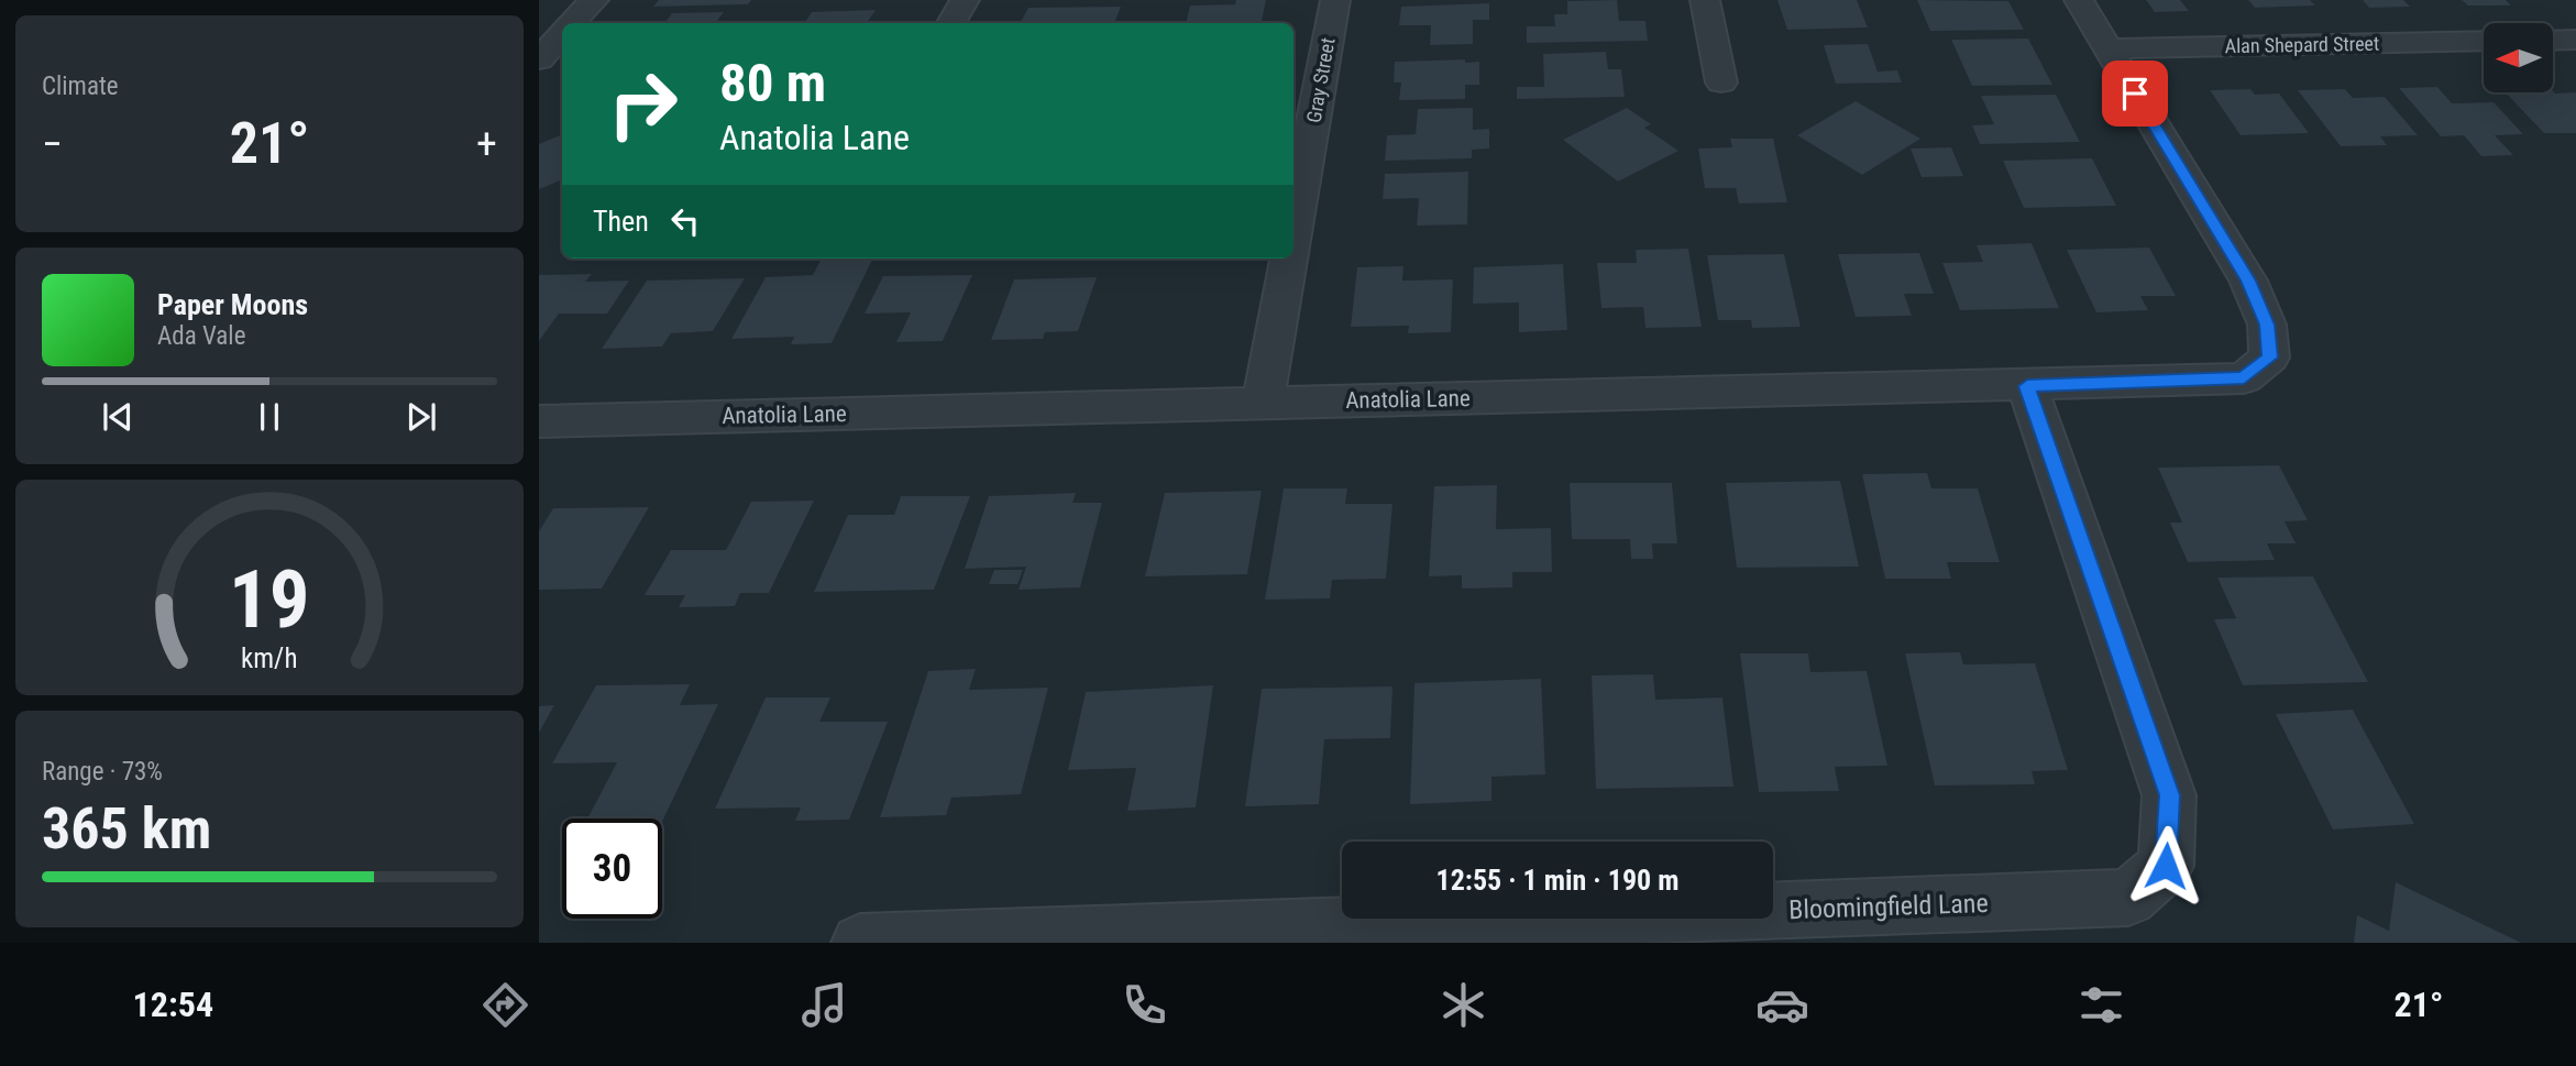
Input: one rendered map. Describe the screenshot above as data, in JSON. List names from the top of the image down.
{
  "streets": {
    "street": [
      "Alan Shepard Street",
      "Gray Street",
      "Anatolia Lane",
      "Bloomingfield Lane"
    ]
  },
  "crossings": [
    ["Alan Shepard Street", "Anatolia Lane"],
    ["Gray Street", "Anatolia Lane"],
    ["Anatolia Lane", "Bloomingfield Lane"]
  ],
  "north": "left",
  "page": {
    "tile": [
      "Climate",
      ["Range · 73%", "365 km"]
    ],
    "turn": ["80 m", "Anatolia Lane"],
    "heat": ["−", "21°", "+"],
    "then": "Then",
    "song": ["Paper Moons", "Ada Vale"],
    "limit": "30",
    "trip": "12:55 · 1 min · 190 m",
    "tabs": ["12:54", "21°"],
    "gauge": ["19", "km/h"]
  }
}
